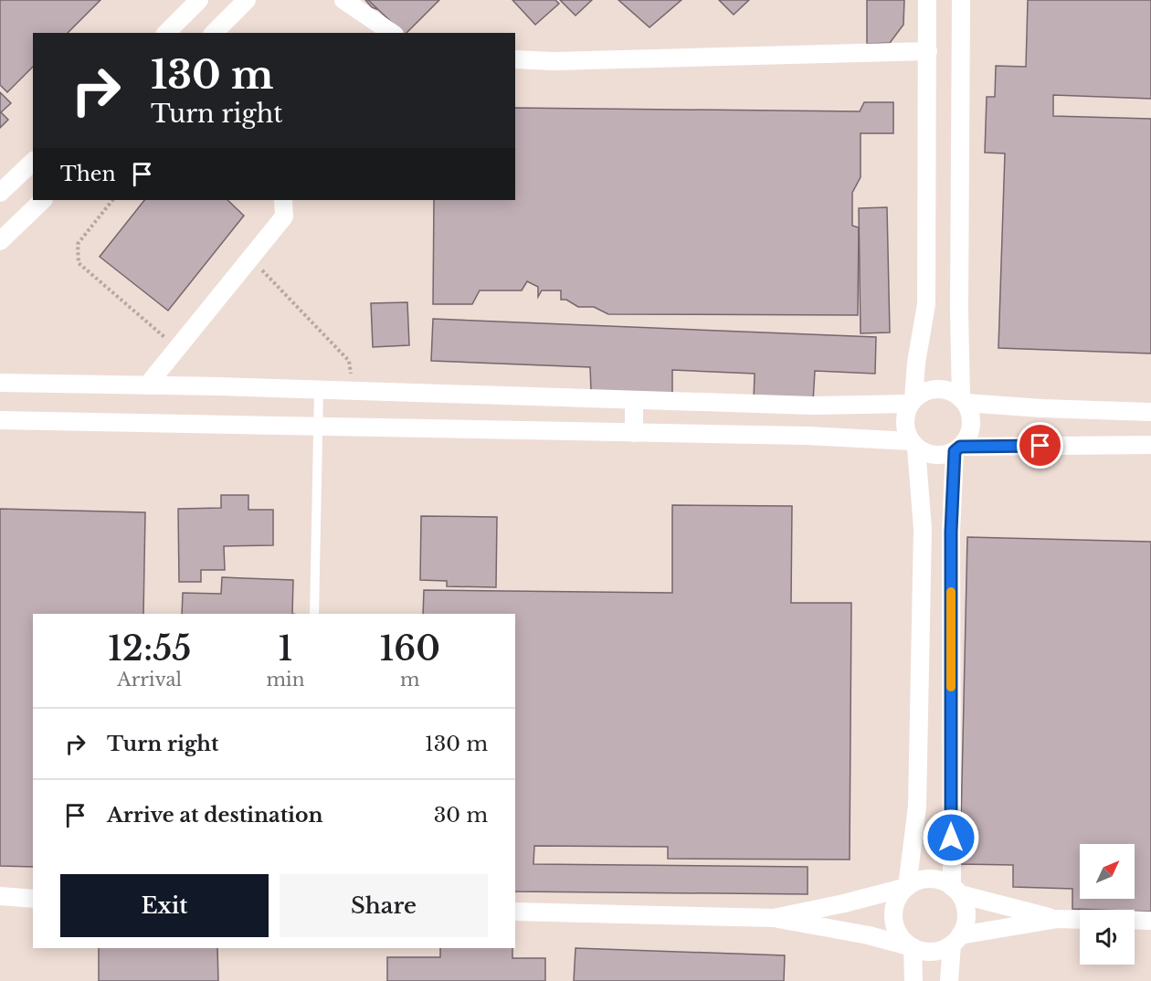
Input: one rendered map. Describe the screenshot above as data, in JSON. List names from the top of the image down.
{
  "north": "top right",
  "page": {
    "turn": ["130 m", "Turn right"],
    "then": "Then",
    "eta": [
      "12:55",
      "Arrival",
      "1",
      "min",
      "160",
      "m"
    ],
    "list": [
      {
        "name": "Turn right",
        "value": "130 m"
      },
      {
        "name": "Arrive at destination",
        "value": "30 m"
      }
    ],
    "buttons": ["Exit", "Share"]
  }
}
